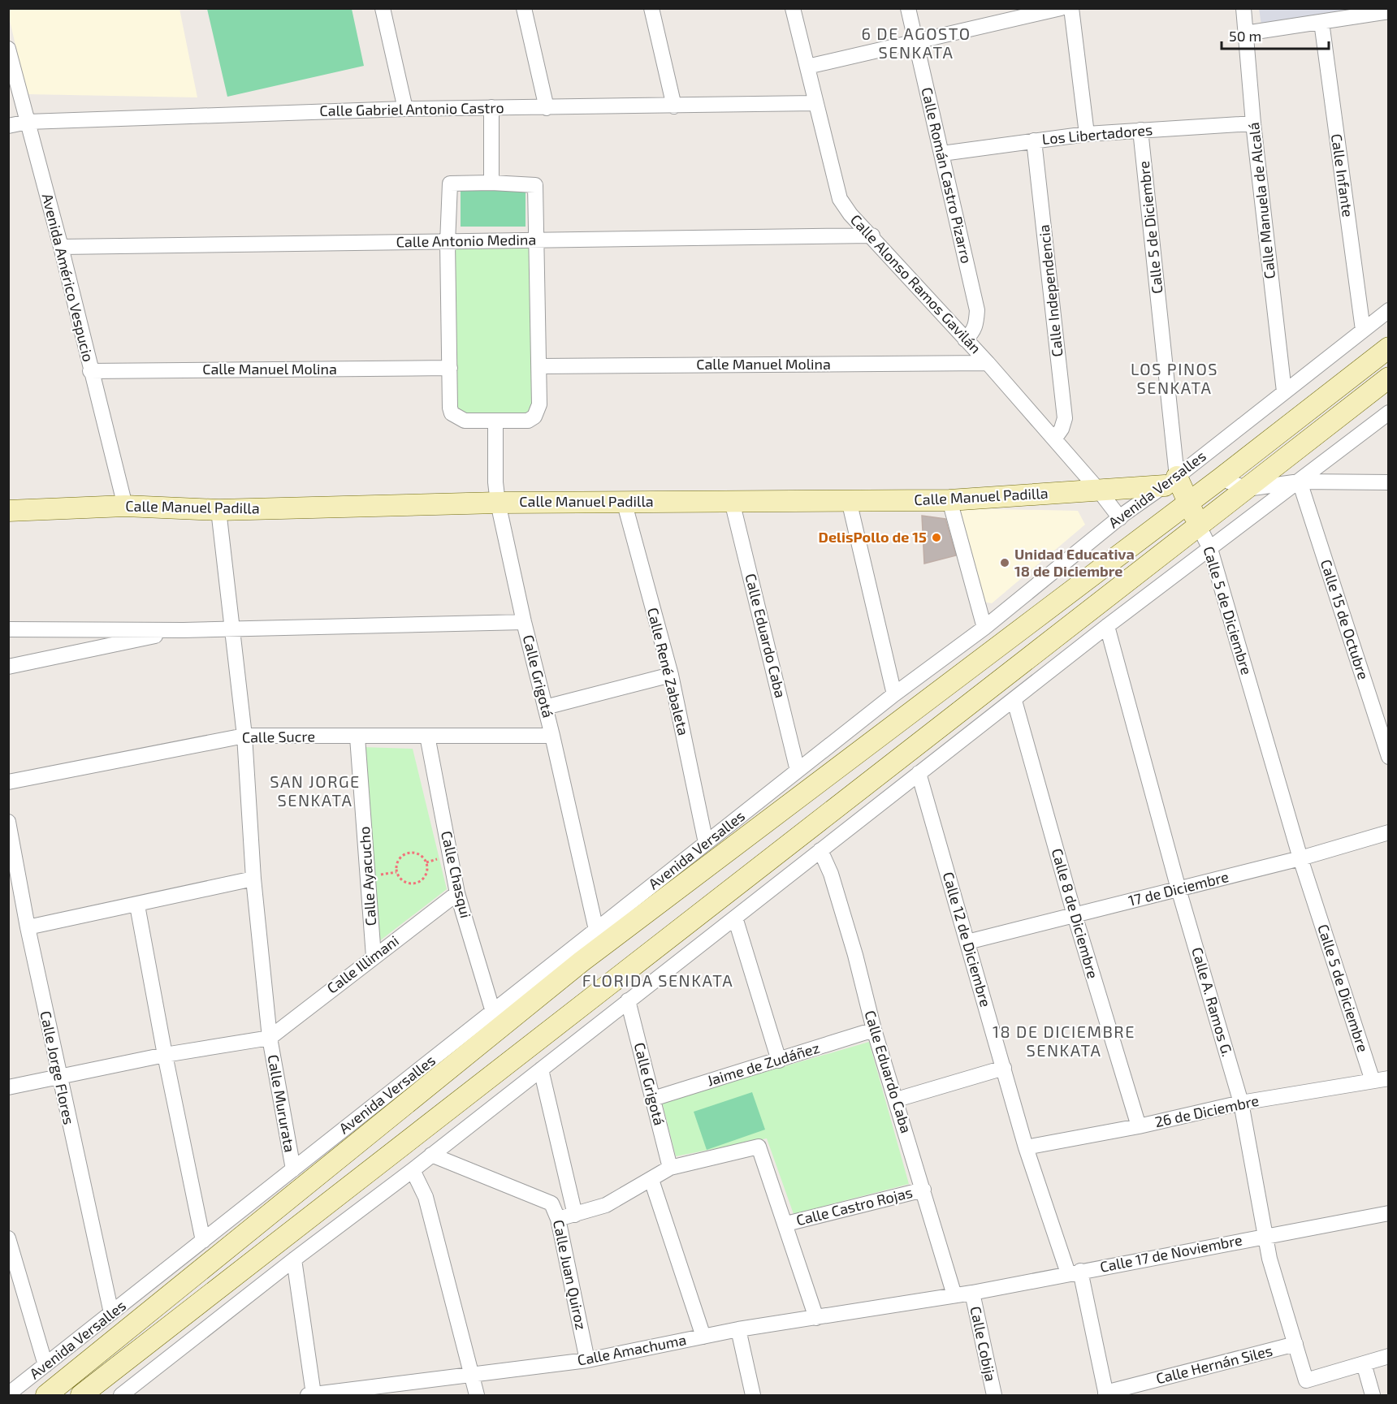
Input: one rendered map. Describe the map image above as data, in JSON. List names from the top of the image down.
{
  "streets": {
    "street": [
      "Calle Gabriel Antonio Castro",
      "Los Libertadores",
      "Calle Román Castro Pizarro",
      "Calle Infante",
      "Calle Manuela de Alcalá",
      "Calle 5 de Diciembre",
      "Calle Antonio Medina",
      "Avenida Américo Vespucio",
      "Calle Alonso Ramos Gavilán",
      "Calle Independencia",
      "Calle Manuel Molina",
      "Avenida Versalles",
      "Calle Manuel Padilla",
      "Calle 15 de Octubre",
      "Calle Eduardo Caba",
      "Calle René Zabaleta",
      "Calle Grigotá",
      "Calle Sucre",
      "Calle Chasqui",
      "Calle Ayacucho",
      "17 de Diciembre",
      "Calle 8 de Diciembre",
      "Calle 12 de Diciembre",
      "Calle Illimani",
      "Calle A. Ramos G.",
      "Jaime de Zudáñez",
      "Calle Jorge Flores",
      "Calle Mururata",
      "26 de Diciembre",
      "Calle Castro Rojas",
      "Calle 17 de Noviembre",
      "Calle Juan Quiroz",
      "Calle Cobija",
      "Calle Amachuma",
      "Calle Hernán Siles"
    ]
  },
  "crossings": [
    ["Calle Gabriel Antonio Castro", "Avenida Américo Vespucio"],
    ["Calle Gabriel Antonio Castro", "Calle Alonso Ramos Gavilán"],
    ["Los Libertadores", "Calle Román Castro Pizarro"],
    ["Los Libertadores", "Calle Manuela de Alcalá"],
    ["Los Libertadores", "Calle 5 de Diciembre"],
    ["Los Libertadores", "Calle Independencia"],
    ["Calle Román Castro Pizarro", "Calle Alonso Ramos Gavilán"],
    ["Calle Infante", "Avenida Versalles"],
    ["Calle Manuela de Alcalá", "Avenida Versalles"],
    ["Calle 5 de Diciembre", "Avenida Versalles"],
    ["Calle 5 de Diciembre", "Calle Manuel Padilla"],
    ["Calle 5 de Diciembre", "17 de Diciembre"],
    ["Calle 5 de Diciembre", "26 de Diciembre"],
    ["Calle Antonio Medina", "Avenida Américo Vespucio"],
    ["Calle Antonio Medina", "Calle Alonso Ramos Gavilán"],
    ["Avenida Américo Vespucio", "Calle Manuel Molina"],
    ["Avenida Américo Vespucio", "Calle Manuel Padilla"],
    ["Calle Alonso Ramos Gavilán", "Calle Independencia"],
    ["Calle Alonso Ramos Gavilán", "Calle Manuel Molina"],
    ["Calle Alonso Ramos Gavilán", "Avenida Versalles"],
    ["Calle Alonso Ramos Gavilán", "Calle Manuel Padilla"],
    ["Avenida Versalles", "Calle Manuel Padilla"],
    ["Avenida Versalles", "Calle Eduardo Caba"],
    ["Avenida Versalles", "Calle René Zabaleta"],
    ["Avenida Versalles", "Calle Grigotá"],
    ["Avenida Versalles", "Calle Chasqui"],
    ["Avenida Versalles", "Calle Jorge Flores"],
    ["Avenida Versalles", "Calle Mururata"],
    ["Calle Manuel Padilla", "Calle Eduardo Caba"],
    ["Calle Manuel Padilla", "Calle René Zabaleta"],
    ["Calle Manuel Padilla", "Calle Grigotá"],
    ["Calle Manuel Padilla", "Calle Mururata"],
    ["Calle Eduardo Caba", "Jaime de Zudáñez"],
    ["Calle Eduardo Caba", "Calle Castro Rojas"],
    ["Calle Eduardo Caba", "Calle 17 de Noviembre"],
    ["Calle Eduardo Caba", "Calle Amachuma"],
    ["Calle Grigotá", "Calle Sucre"],
    ["Calle Grigotá", "Jaime de Zudáñez"],
    ["Calle Sucre", "Calle Chasqui"],
    ["Calle Sucre", "Calle Ayacucho"],
    ["Calle Sucre", "Calle Mururata"],
    ["Calle Chasqui", "Calle Illimani"],
    ["Calle Ayacucho", "Calle Illimani"],
    ["17 de Diciembre", "Calle 8 de Diciembre"],
    ["17 de Diciembre", "Calle 12 de Diciembre"],
    ["17 de Diciembre", "Calle A. Ramos G."],
    ["Calle 8 de Diciembre", "26 de Diciembre"],
    ["Calle 12 de Diciembre", "26 de Diciembre"],
    ["Calle 12 de Diciembre", "Calle 17 de Noviembre"],
    ["Calle 12 de Diciembre", "Calle Hernán Siles"],
    ["Calle Illimani", "Calle Mururata"],
    ["Calle A. Ramos G.", "26 de Diciembre"],
    ["Calle A. Ramos G.", "Calle 17 de Noviembre"],
    ["Calle A. Ramos G.", "Calle Hernán Siles"],
    ["Calle 17 de Noviembre", "Calle Cobija"],
    ["Calle 17 de Noviembre", "Calle Amachuma"],
    ["Calle Juan Quiroz", "Calle Amachuma"]
  ],
  "districts": [
    "6 DE AGOSTO SENKATA",
    "LOS PINOS SENKATA",
    "SAN JORGE SENKATA",
    "FLORIDA SENKATA",
    "18 DE DICIEMBRE SENKATA"
  ],
  "places": ["DelisPollo de 15", "Unidad Educativa 18 de Diciembre"],
  "scale_bar": "50 m"
}
